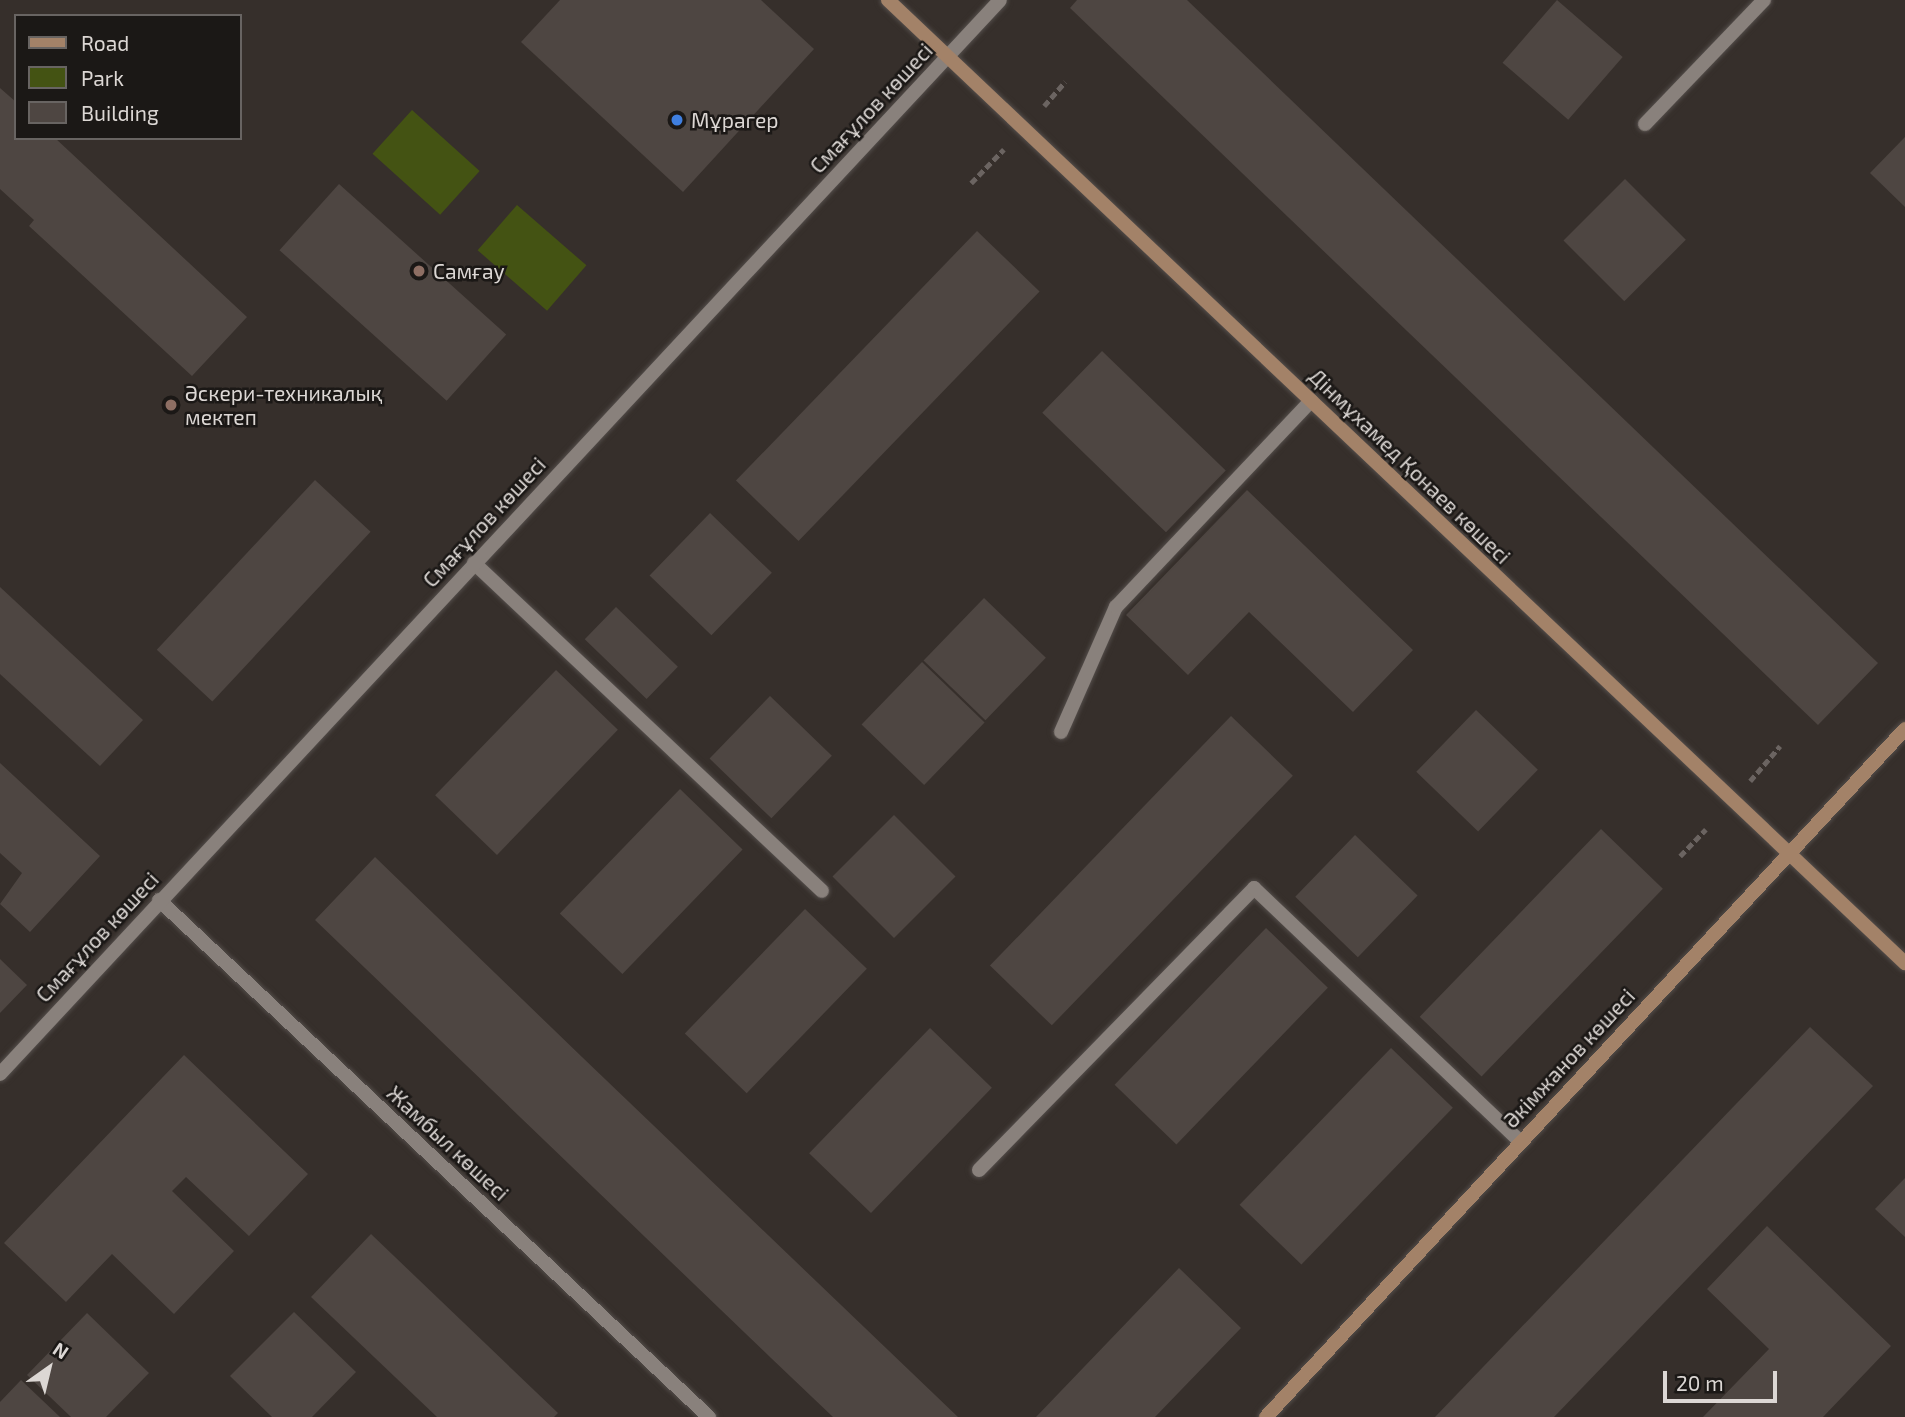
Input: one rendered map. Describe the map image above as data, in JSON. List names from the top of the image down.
{
  "streets": {
    "street": [
      "Смағұлов көшесі",
      "Дінмұхамед Қонаев көшесі",
      "Әкімжанов көшесі",
      "Жамбыл көшесі"
    ]
  },
  "crossings": [
    ["Смағұлов көшесі", "Дінмұхамед Қонаев көшесі"],
    ["Смағұлов көшесі", "Жамбыл көшесі"],
    ["Дінмұхамед Қонаев көшесі", "Әкімжанов көшесі"]
  ],
  "places": ["Мұрагер", "Самғау", "Әскери-техникалық мектеп"],
  "legend": ["Road", "Park", "Building"],
  "scale_bar": "20 m",
  "north": "top right"
}
